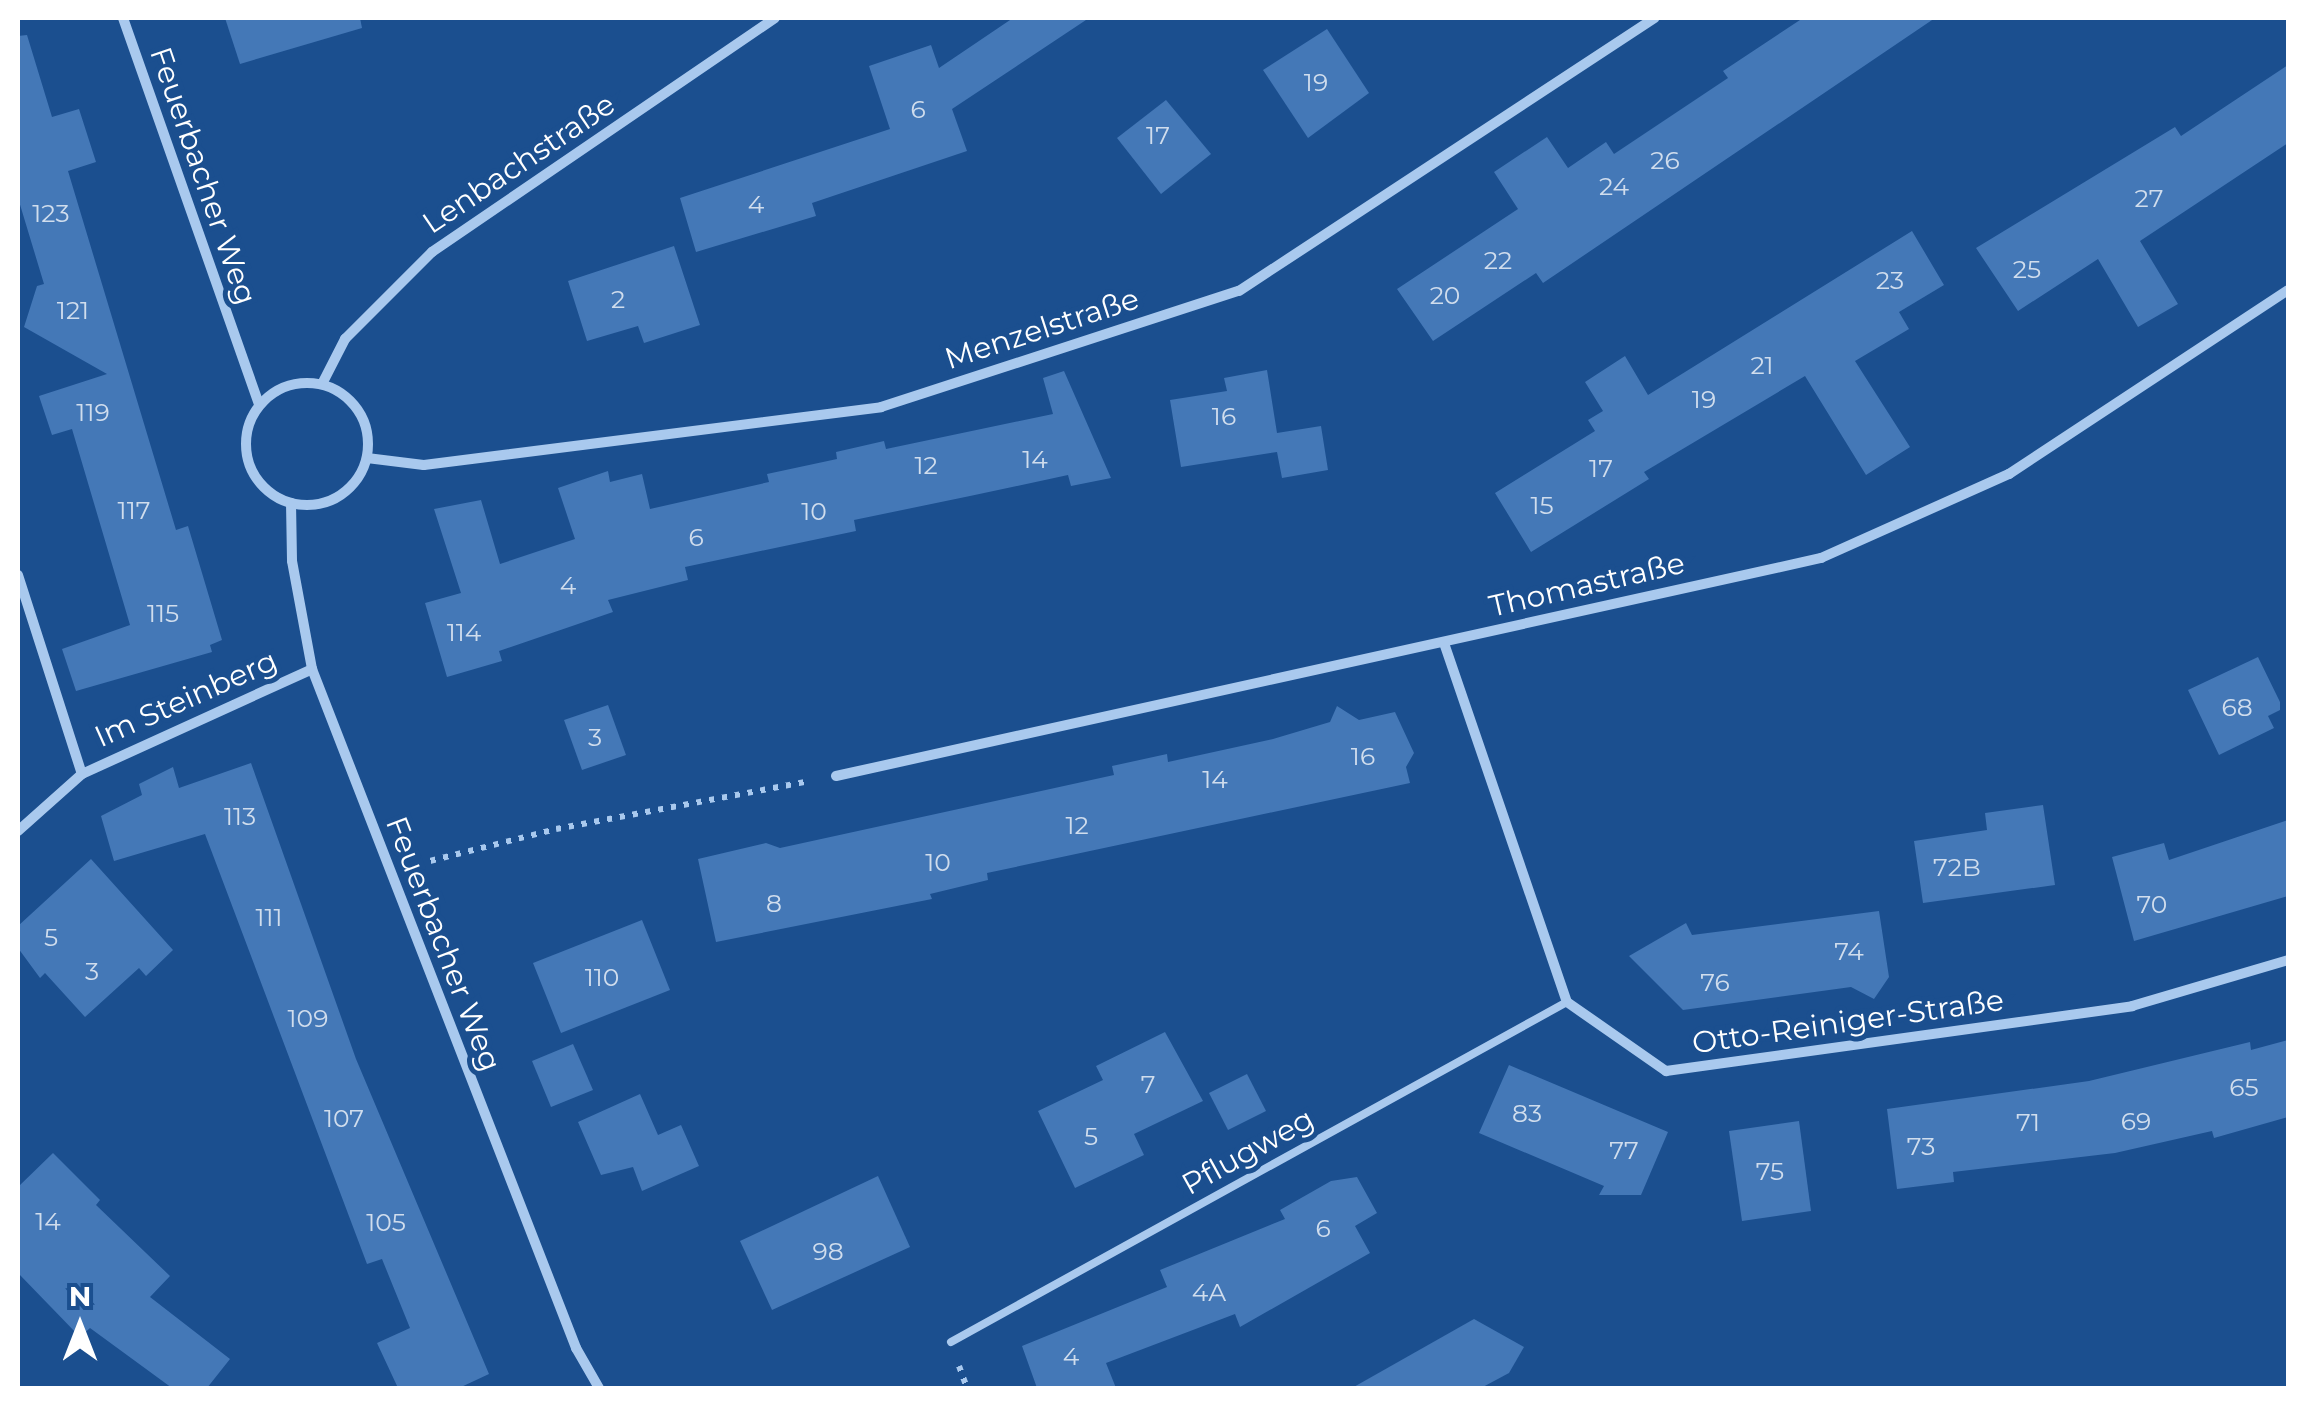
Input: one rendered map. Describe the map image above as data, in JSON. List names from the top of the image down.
{
  "streets": {
    "street": [
      "Lenbachstraße",
      "Feuerbacher Weg",
      "Menzelstraße",
      "Thomastraße",
      "Im Steinberg",
      "Otto-Reiniger-Straße"
    ],
    "lane": ["Pflugweg"]
  },
  "crossings": [
    ["Lenbachstraße", "Feuerbacher Weg"],
    ["Lenbachstraße", "Menzelstraße"],
    ["Feuerbacher Weg", "Menzelstraße"],
    ["Feuerbacher Weg", "Im Steinberg"],
    ["Otto-Reiniger-Straße", "Pflugweg"]
  ],
  "house_numbers": [
    "19",
    "6",
    "17",
    "26",
    "24",
    "27",
    "4",
    "123",
    "22",
    "25",
    "23",
    "20",
    "2",
    "121",
    "21",
    "19",
    "119",
    "16",
    "14",
    "12",
    "17",
    "15",
    "117",
    "10",
    "6",
    "4",
    "115",
    "114",
    "68",
    "3",
    "16",
    "14",
    "113",
    "12",
    "10",
    "72B",
    "8",
    "70",
    "111",
    "5",
    "74",
    "3",
    "110",
    "76",
    "109",
    "7",
    "65",
    "83",
    "107",
    "69",
    "71",
    "5",
    "73",
    "77",
    "75",
    "14",
    "105",
    "6",
    "98",
    "4A",
    "4"
  ],
  "north": "top"
}
